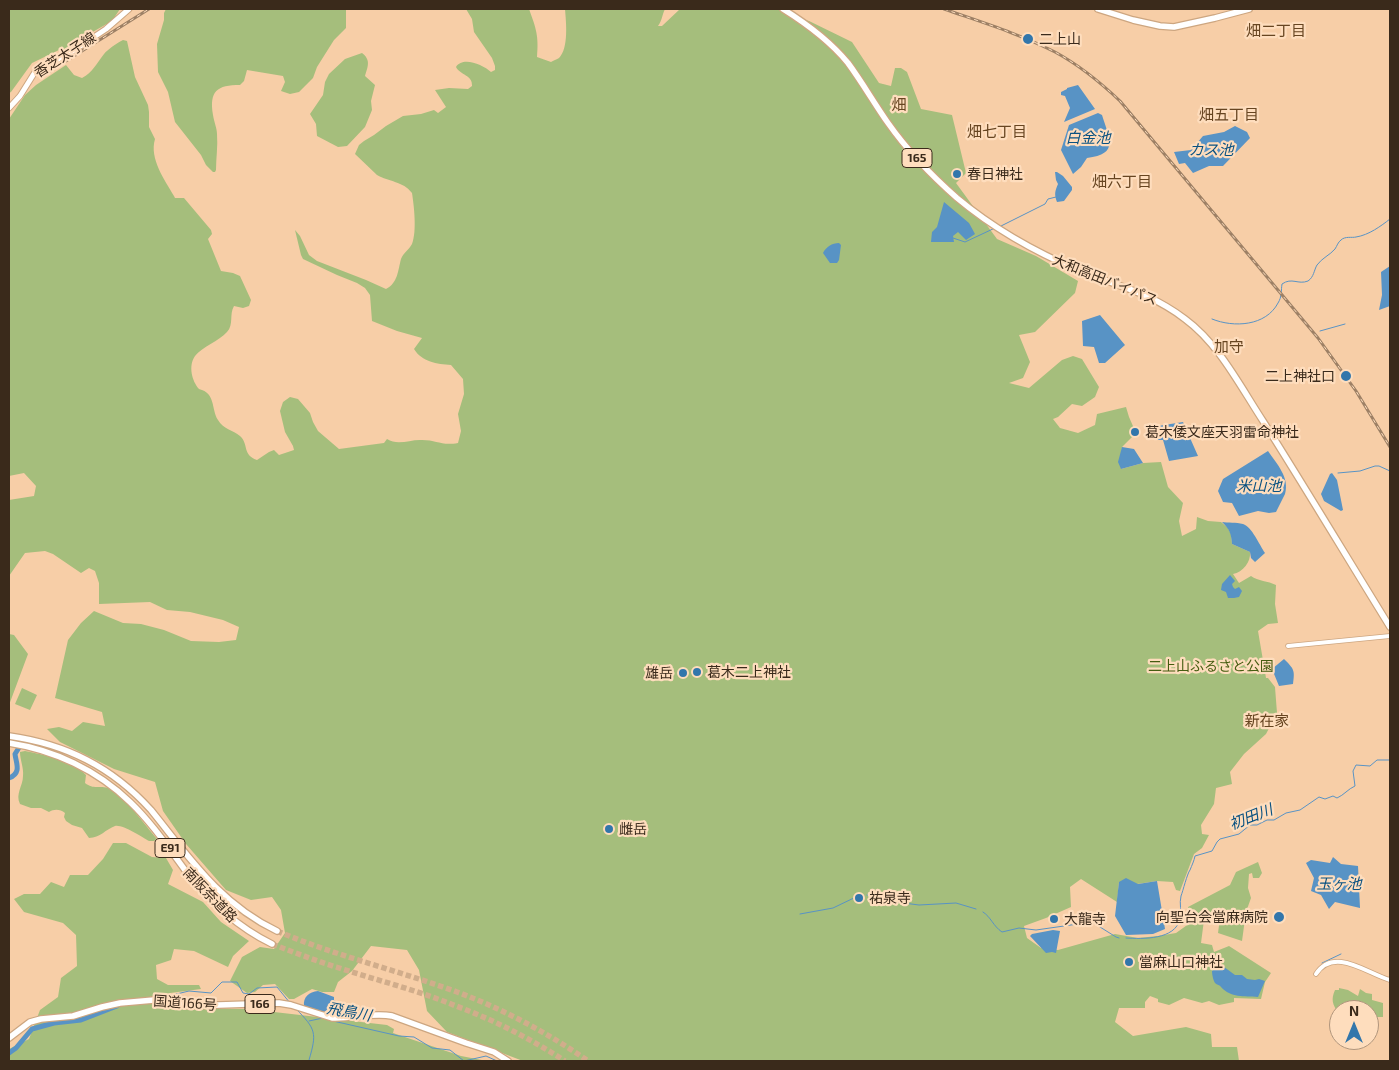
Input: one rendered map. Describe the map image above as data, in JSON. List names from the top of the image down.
{
  "streets": {
    "highway": [
      "165",
      "大和高田バイパス",
      "E91",
      "南阪奈道路",
      "国道166号",
      "166"
    ],
    "main road": ["香芝太子線"]
  },
  "districts": [
    "畑二丁目",
    "畑",
    "畑五丁目",
    "畑七丁目",
    "畑六丁目",
    "加守",
    "新在家"
  ],
  "water": [
    "白金池",
    "カス池",
    "米山池",
    "初田川",
    "玉ヶ池",
    "飛鳥川"
  ],
  "parks": ["二上山ふるさと公園"],
  "places": [
    "二上山",
    "春日神社",
    "二上神社口",
    "葛木倭文座天羽雷命神社",
    "葛木二上神社",
    "雄岳",
    "雌岳",
    "祐泉寺",
    "向聖台会當麻病院",
    "大龍寺",
    "當麻山口神社"
  ],
  "north": "top"
}
